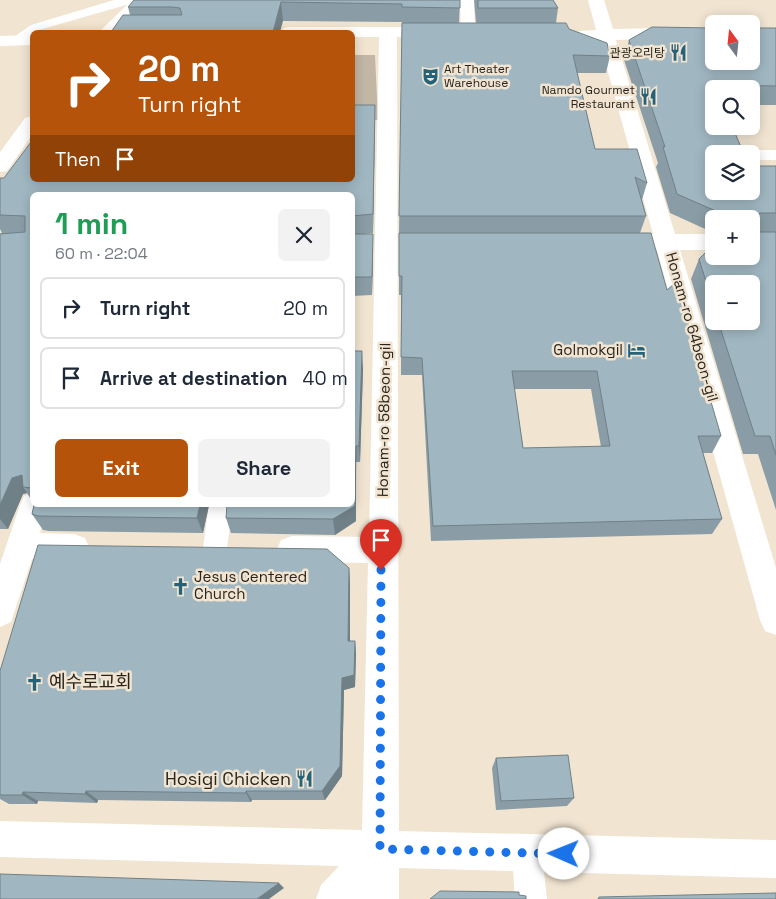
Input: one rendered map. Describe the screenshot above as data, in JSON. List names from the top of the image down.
{
  "streets": {
    "street": ["Honam-ro 64beon-gil", "Honam-ro 58beon-gil"]
  },
  "places": {
    "restaurant": ["관광오리탕", "Namdo Gourmet Restaurant", "Hosigi Chicken"],
    "theatre": ["Art Theater Warehouse"],
    "hotel": ["Golmokgil"],
    "church": ["Jesus Centered Church", "예수로교회"]
  },
  "north": "top",
  "page": {
    "map_buttons": ["+", "−"],
    "turn": ["20 m", "Turn right"],
    "then": "Then",
    "heading": ["1 min", "60 m · 22:04"],
    "list": [
      {
        "name": "Turn right",
        "value": "20 m"
      },
      {
        "name": "Arrive at destination",
        "value": "40 m"
      }
    ],
    "buttons": ["Exit", "Share"]
  }
}
